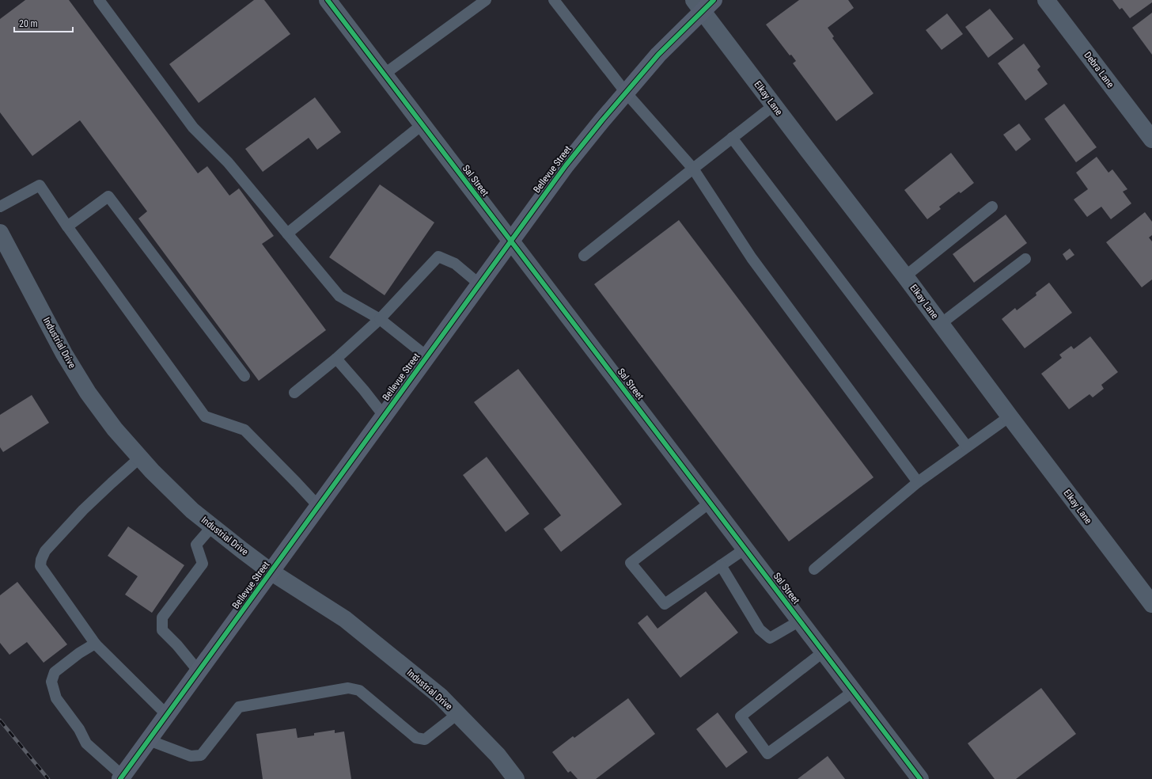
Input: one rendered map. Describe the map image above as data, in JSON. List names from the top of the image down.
{
  "streets": {
    "street": [
      "Debra Lane",
      "Elkay Lane",
      "Bellevue Street",
      "Sal Street",
      "Industrial Drive"
    ]
  },
  "crossings": [
    ["Elkay Lane", "Bellevue Street"],
    ["Bellevue Street", "Sal Street"],
    ["Bellevue Street", "Industrial Drive"]
  ],
  "scale_bar": "20 m"
}
